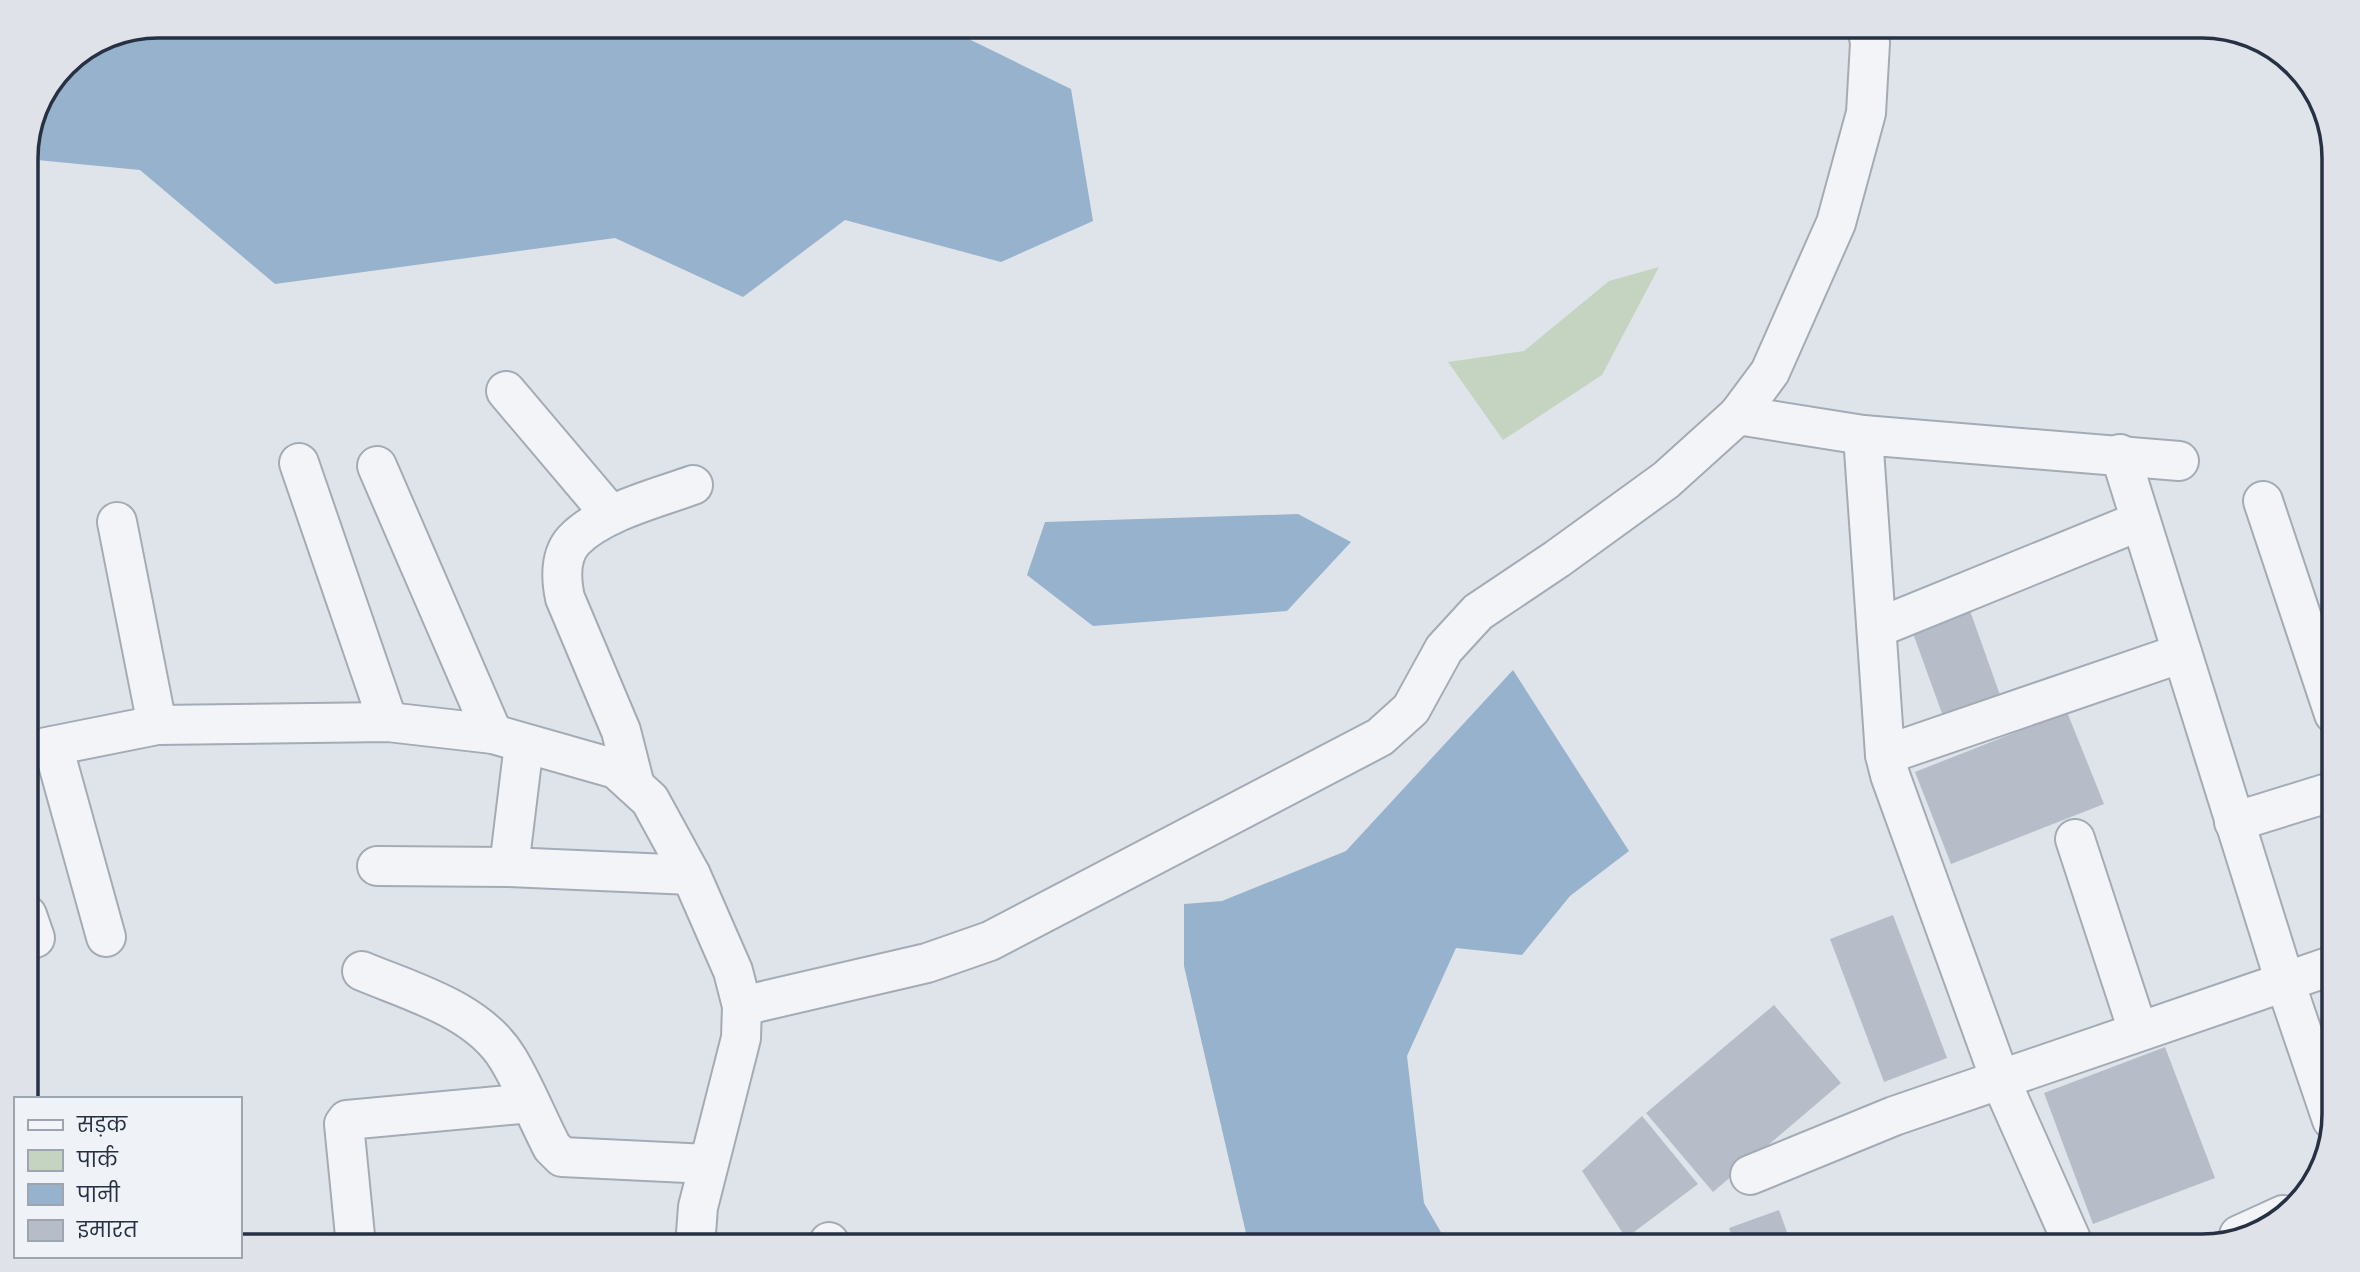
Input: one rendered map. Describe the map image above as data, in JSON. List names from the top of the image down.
{
  "legend": [
    "सड़क",
    "पार्क",
    "पानी",
    "इमारत"
  ]
}
